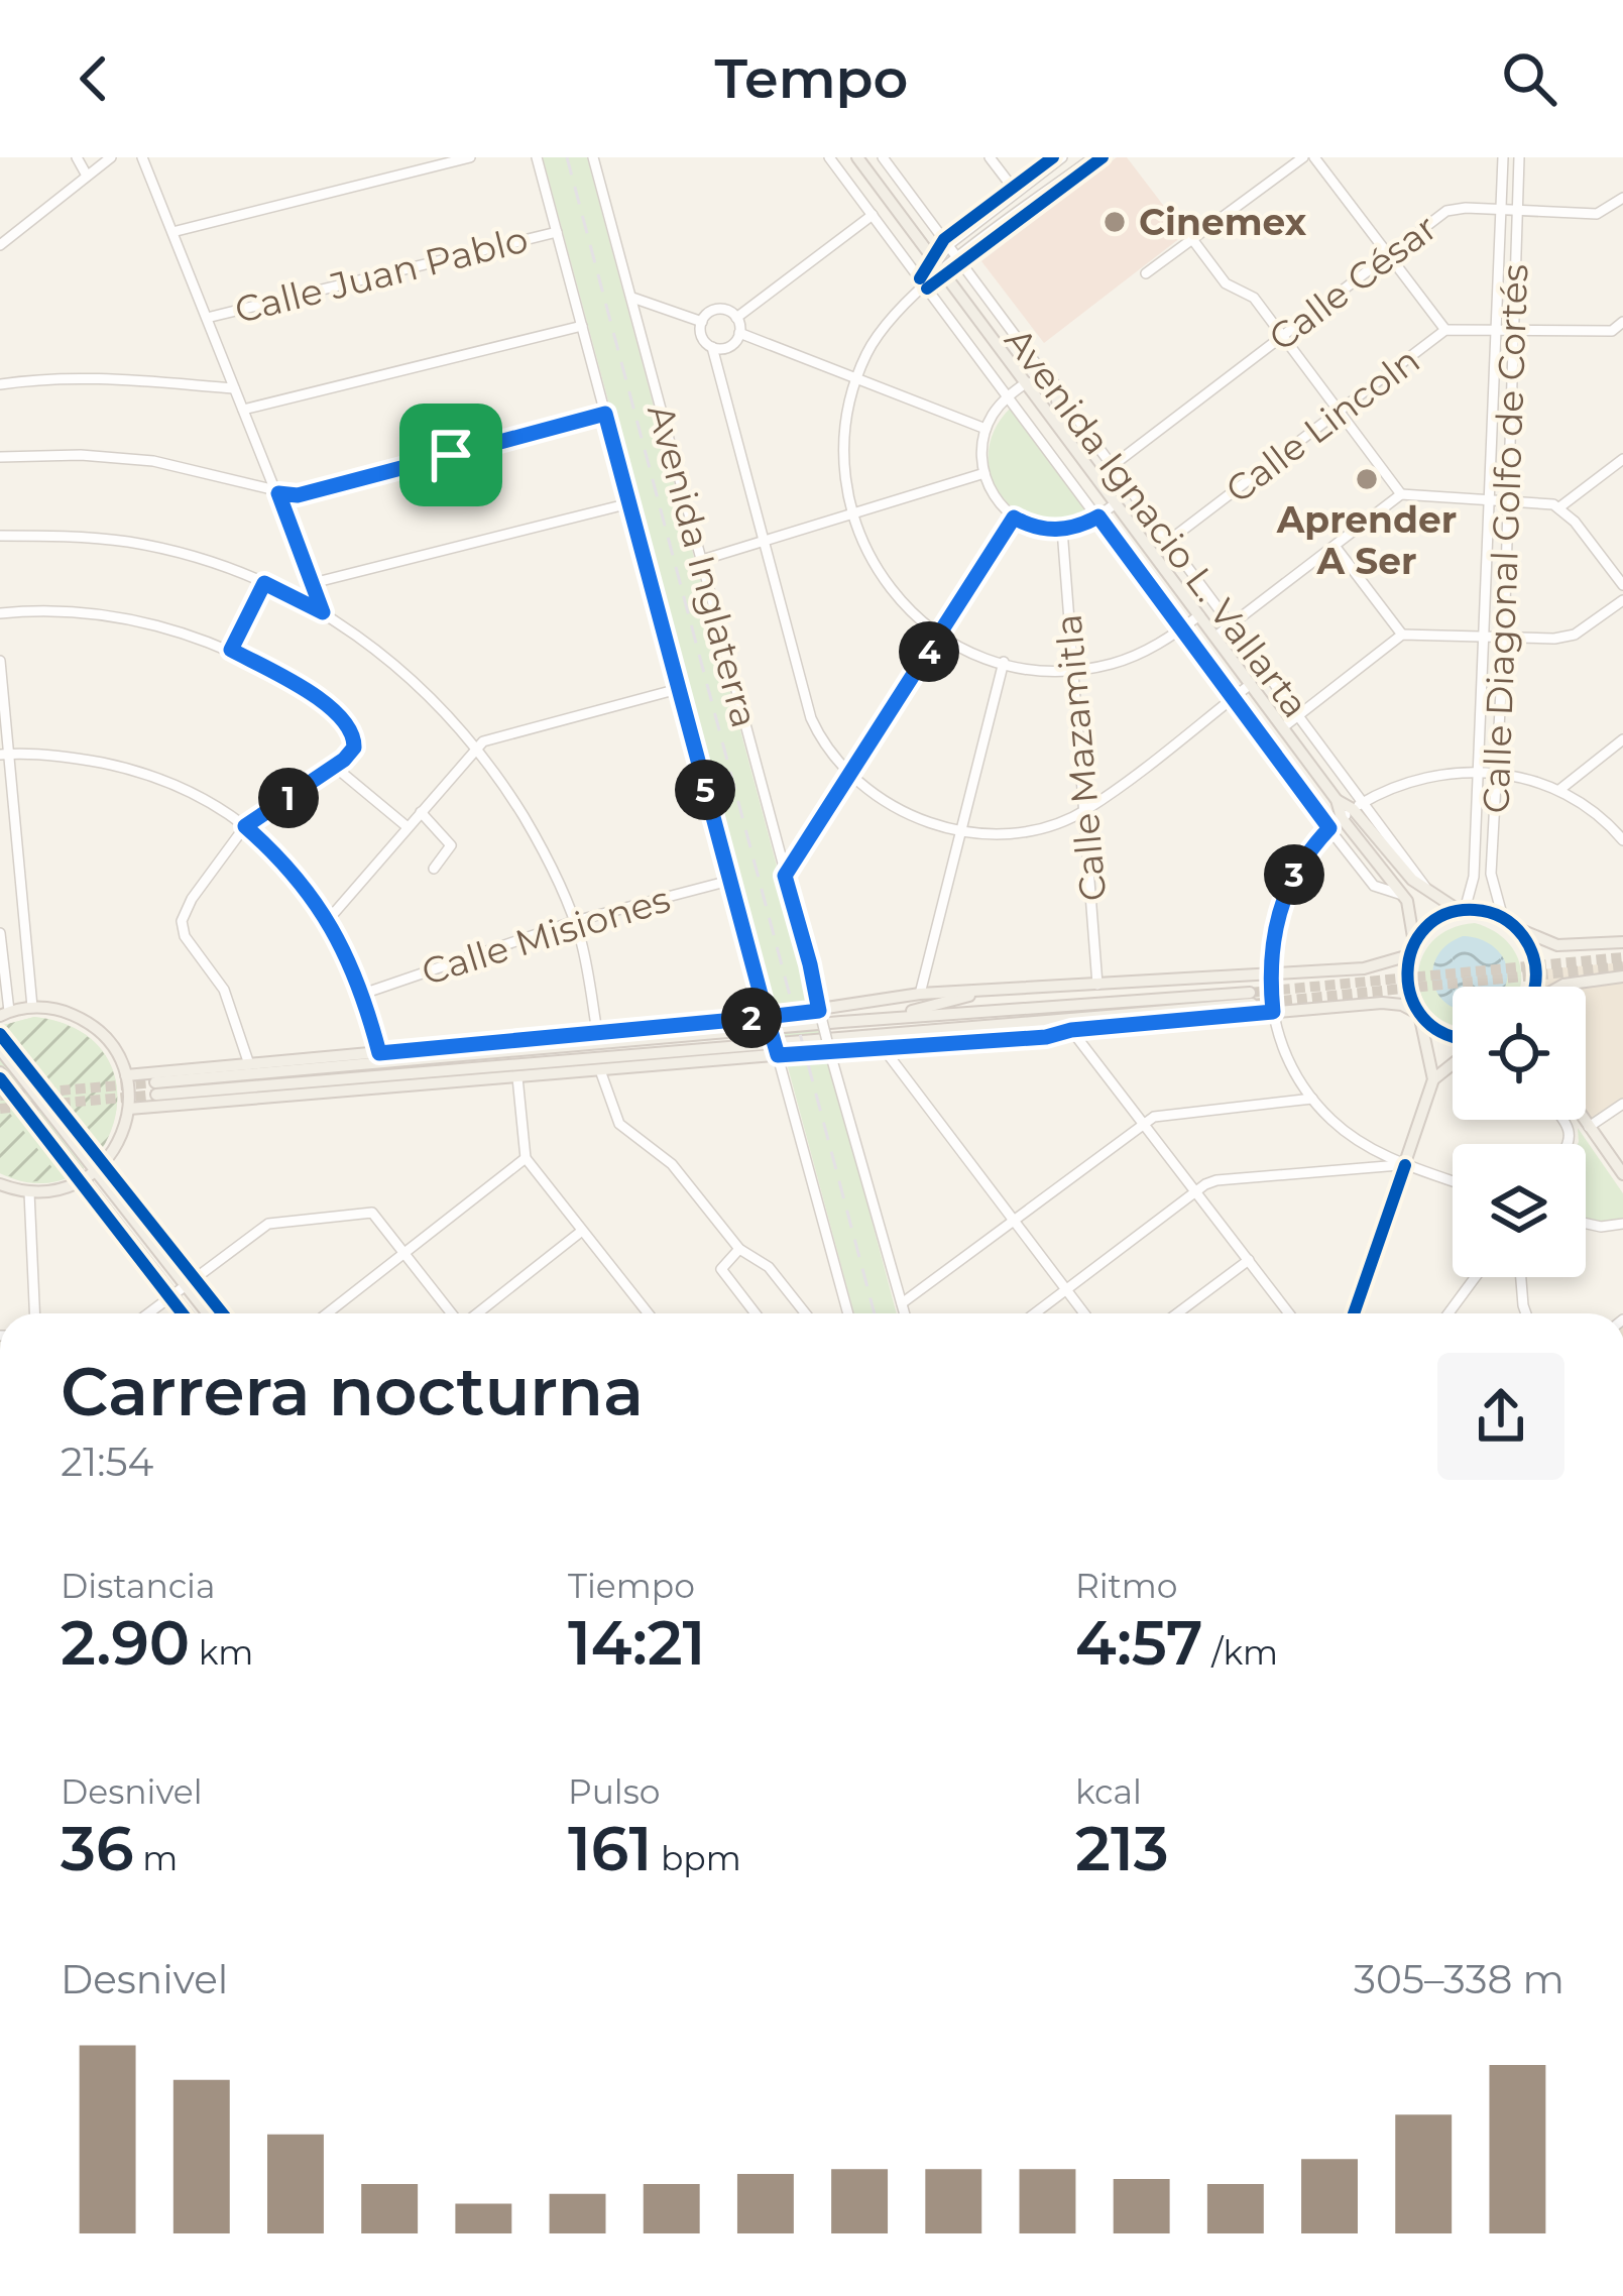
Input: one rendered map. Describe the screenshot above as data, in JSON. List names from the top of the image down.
{
  "streets": {
    "main road": ["Avenida Ignacio L. Vallarta"],
    "street": [
      "Calle Juan Pablo",
      "Calle César",
      "Calle Lincoln",
      "Calle Diagonal Golfo de Cortés",
      "Avenida Inglaterra",
      "Calle Mazamitla",
      "Calle Misiones"
    ]
  },
  "crossings": [
    ["Calle Juan Pablo", "Avenida Inglaterra"],
    ["Calle César", "Avenida Ignacio L. Vallarta"],
    ["Calle César", "Calle Diagonal Golfo de Cortés"],
    ["Calle Lincoln", "Avenida Ignacio L. Vallarta"],
    ["Calle Lincoln", "Calle Diagonal Golfo de Cortés"],
    ["Avenida Ignacio L. Vallarta", "Calle Diagonal Golfo de Cortés"],
    ["Avenida Inglaterra", "Calle Misiones"]
  ],
  "places": ["Cinemex", "Aprender A Ser"],
  "page": {
    "header": "Tempo",
    "pins": [
      "4",
      "5",
      "1",
      "3",
      "2"
    ],
    "heading": ["Carrera nocturna", "21:54"],
    "stats": [
      ["Distancia", "2.90 km"],
      ["Tiempo", "14:21"],
      ["Ritmo", "4:57 /km"],
      ["Desnivel", "36 m"],
      ["Pulso", "161 bpm"],
      ["kcal", "213"]
    ],
    "chart": ["Desnivel", "305–338 m"]
  }
}
